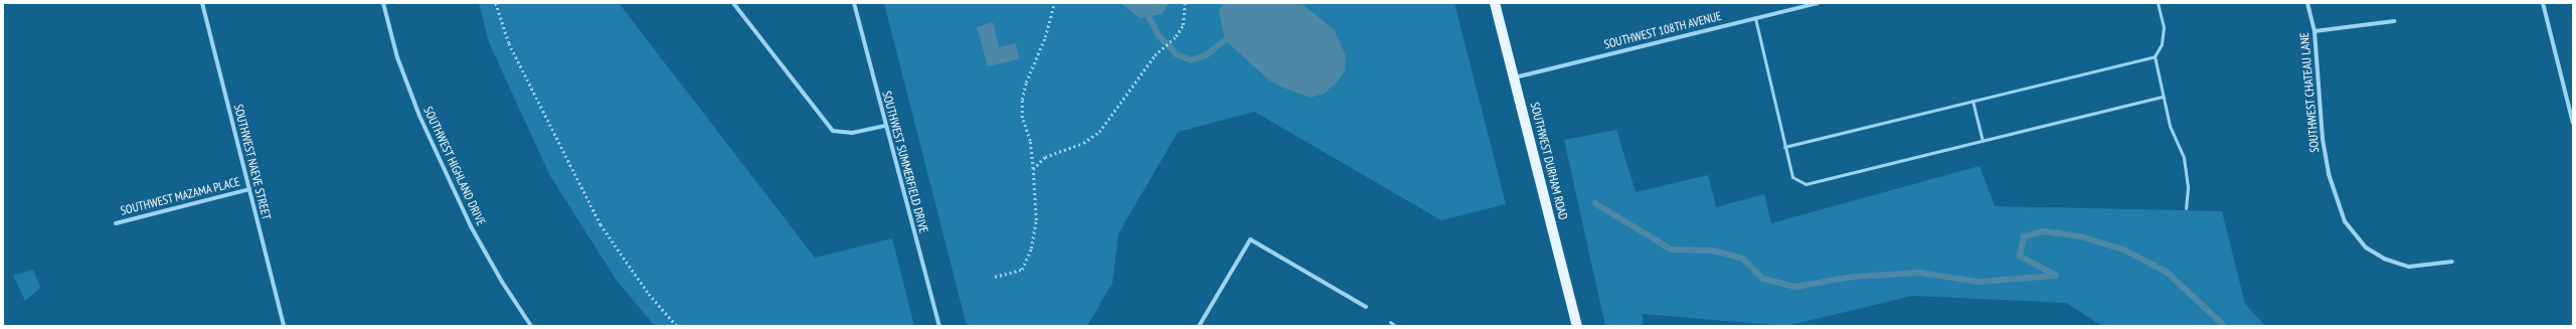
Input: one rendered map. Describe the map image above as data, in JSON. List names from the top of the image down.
{
  "streets": {
    "main road": ["SOUTHWEST DURHAM ROAD"],
    "street": [
      "SOUTHWEST 108TH AVENUE",
      "SOUTHWEST CHATEAU LANE",
      "SOUTHWEST NAEVE STREET",
      "SOUTHWEST SUMMERFIELD DRIVE",
      "SOUTHWEST HIGHLAND DRIVE",
      "SOUTHWEST MAZAMA PLACE"
    ]
  },
  "crossings": [
    ["SOUTHWEST 108TH AVENUE", "SOUTHWEST DURHAM ROAD"],
    ["SOUTHWEST NAEVE STREET", "SOUTHWEST MAZAMA PLACE"]
  ]
}
